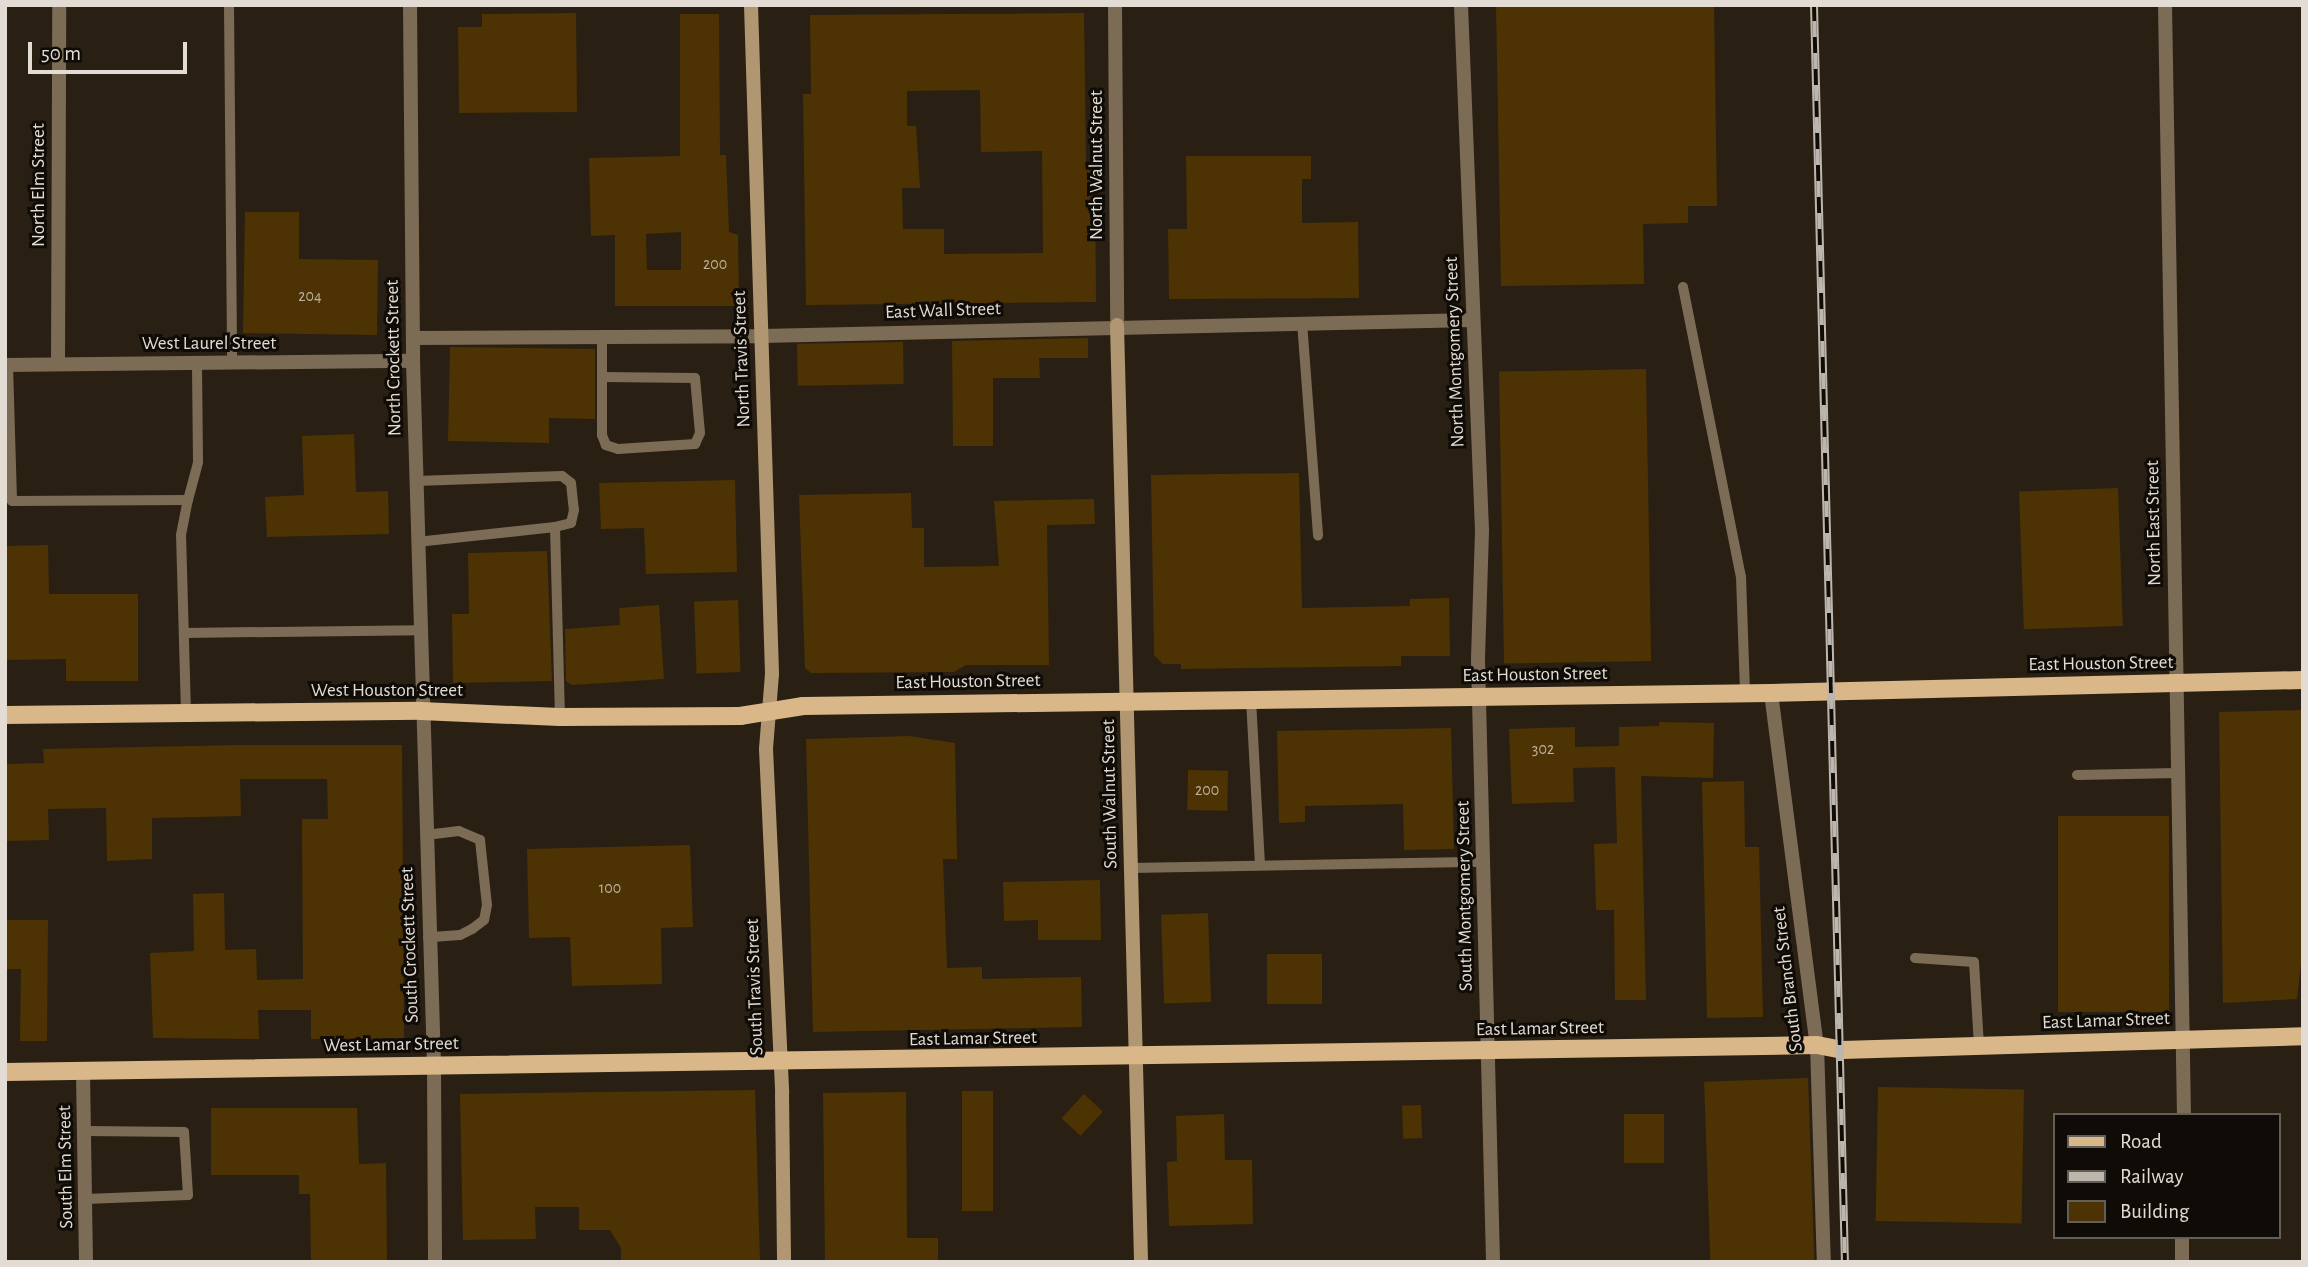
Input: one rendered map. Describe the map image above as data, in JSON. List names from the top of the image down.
{
  "streets": {
    "main road": [
      "North Travis Street",
      "East Houston Street",
      "West Houston Street",
      "South Walnut Street",
      "South Travis Street",
      "East Lamar Street",
      "West Lamar Street"
    ],
    "street": [
      "North Walnut Street",
      "North Elm Street",
      "East Wall Street",
      "West Laurel Street",
      "North Montgomery Street",
      "North Crockett Street",
      "North East Street",
      "South Montgomery Street",
      "South Crockett Street",
      "South Branch Street",
      "South Elm Street"
    ]
  },
  "crossings": [
    ["North Walnut Street", "East Wall Street"],
    ["North Walnut Street", "South Walnut Street"],
    ["North Elm Street", "West Laurel Street"],
    ["East Wall Street", "North Montgomery Street"],
    ["East Wall Street", "North Crockett Street"],
    ["East Wall Street", "North Travis Street"],
    ["East Wall Street", "South Walnut Street"],
    ["West Laurel Street", "North Crockett Street"],
    ["North Montgomery Street", "East Houston Street"],
    ["North Montgomery Street", "South Montgomery Street"],
    ["North Crockett Street", "West Houston Street"],
    ["North Crockett Street", "South Crockett Street"],
    ["North Travis Street", "East Houston Street"],
    ["North Travis Street", "West Houston Street"],
    ["North Travis Street", "South Travis Street"],
    ["North East Street", "East Houston Street"],
    ["North East Street", "East Lamar Street"],
    ["East Houston Street", "West Houston Street"],
    ["East Houston Street", "South Walnut Street"],
    ["East Houston Street", "South Montgomery Street"],
    ["East Houston Street", "South Branch Street"],
    ["East Houston Street", "South Travis Street"],
    ["West Houston Street", "South Crockett Street"],
    ["West Houston Street", "South Travis Street"],
    ["South Walnut Street", "East Lamar Street"],
    ["South Montgomery Street", "East Lamar Street"],
    ["South Crockett Street", "West Lamar Street"],
    ["South Branch Street", "East Lamar Street"],
    ["South Travis Street", "East Lamar Street"],
    ["South Travis Street", "West Lamar Street"],
    ["East Lamar Street", "West Lamar Street"],
    ["West Lamar Street", "South Elm Street"]
  ],
  "house_numbers": [
    "200",
    "204",
    "302",
    "200",
    "100"
  ],
  "legend": ["Road", "Railway", "Building"],
  "scale_bar": "50 m"
}
